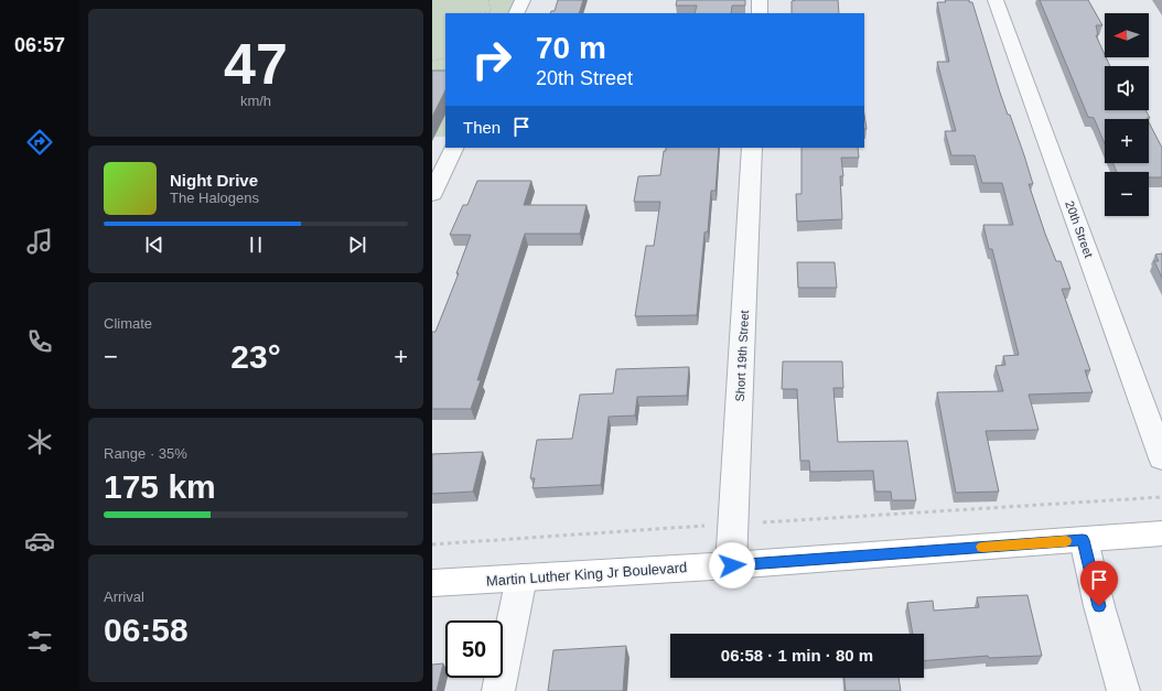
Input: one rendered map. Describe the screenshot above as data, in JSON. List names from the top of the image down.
{
  "streets": {
    "main road": ["Martin Luther King Jr Boulevard"],
    "street": ["20th Street", "Short 19th Street"]
  },
  "crossings": [
    ["Short 19th Street", "Martin Luther King Jr Boulevard"]
  ],
  "north": "left",
  "page": {
    "tabs": "06:57",
    "tile": [
      ["47", "km/h"],
      "Climate",
      ["Range · 35%", "175 km"],
      ["Arrival", "06:58"]
    ],
    "map_buttons": ["+", "−"],
    "turn": ["70 m", "20th Street"],
    "then": "Then",
    "song": ["Night Drive", "The Halogens"],
    "heat": ["−", "23°", "+"],
    "limit": "50",
    "trip": "06:58 · 1 min · 80 m"
  }
}
